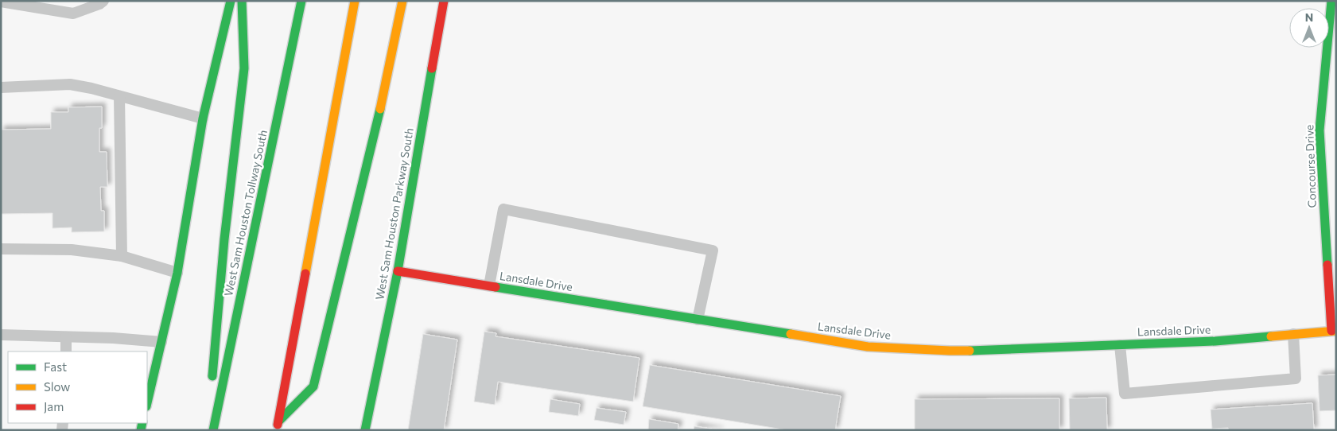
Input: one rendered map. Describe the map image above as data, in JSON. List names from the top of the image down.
{
  "streets": {
    "main road": [
      "Concourse Drive",
      "West Sam Houston Tollway South",
      "West Sam Houston Parkway South",
      "Lansdale Drive"
    ]
  },
  "crossings": [
    ["Concourse Drive", "Lansdale Drive"],
    ["West Sam Houston Parkway South", "Lansdale Drive"]
  ],
  "legend": ["Fast", "Slow", "Jam"],
  "north": "top"
}
